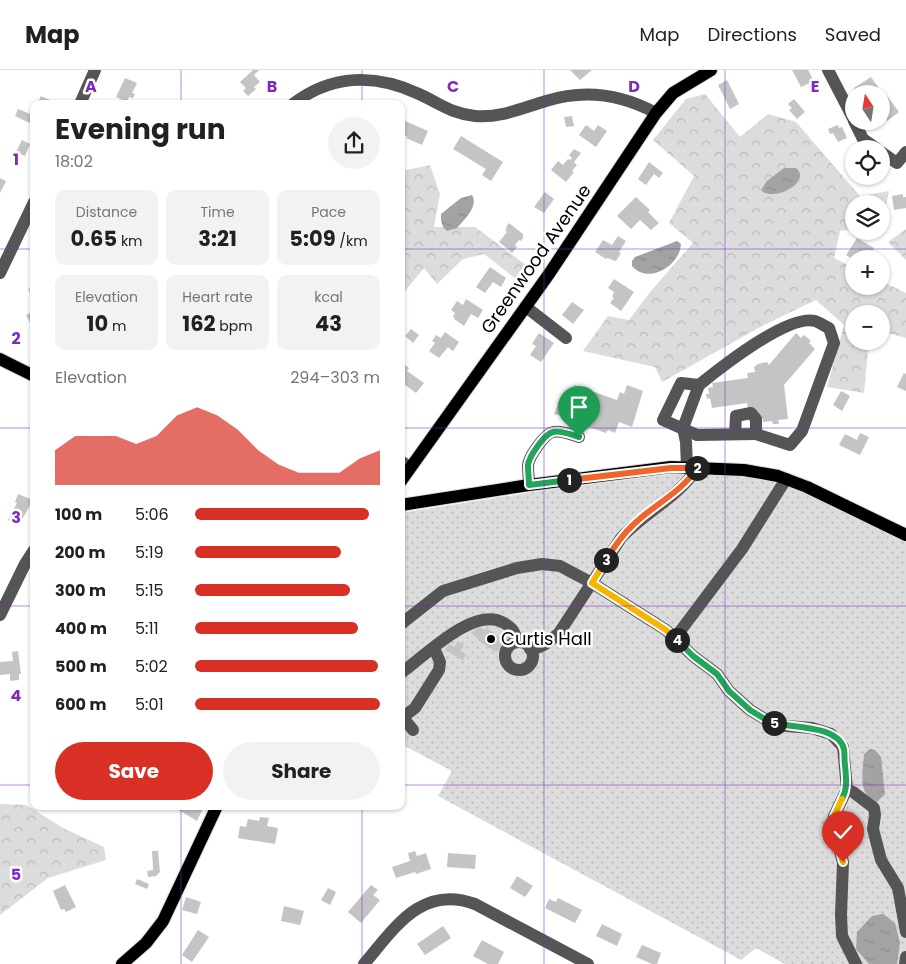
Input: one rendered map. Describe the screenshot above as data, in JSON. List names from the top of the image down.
{
  "streets": {
    "main road": ["Greenwood Avenue"]
  },
  "places": ["Curtis Hall"],
  "north": "top",
  "page": {
    "header": "Map",
    "nav": ["Map", "Directions", "Saved"],
    "map_buttons": ["+", "−"],
    "heading": ["Evening run", "18:02"],
    "stats": [
      ["Distance", "0.65 km"],
      ["Time", "3:21"],
      ["Pace", "5:09 /km"],
      ["Elevation", "10 m"],
      ["Heart rate", "162 bpm"],
      ["kcal", "43"]
    ],
    "chart": ["Elevation", "294–303 m"],
    "pins": [
      "2",
      "1",
      "3",
      "4",
      "5"
    ],
    "list": [
      {
        "name": "100 m",
        "note": "5:06"
      },
      {
        "name": "200 m",
        "note": "5:19"
      },
      {
        "name": "300 m",
        "note": "5:15"
      },
      {
        "name": "400 m",
        "note": "5:11"
      },
      {
        "name": "500 m",
        "note": "5:02"
      },
      {
        "name": "600 m",
        "note": "5:01"
      }
    ],
    "buttons": ["Save", "Share"]
  },
  "grid": {
    "columns": [
      "A",
      "B",
      "C",
      "D",
      "E"
    ],
    "rows": [
      "1",
      "2",
      "3",
      "4",
      "5"
    ]
  }
}
